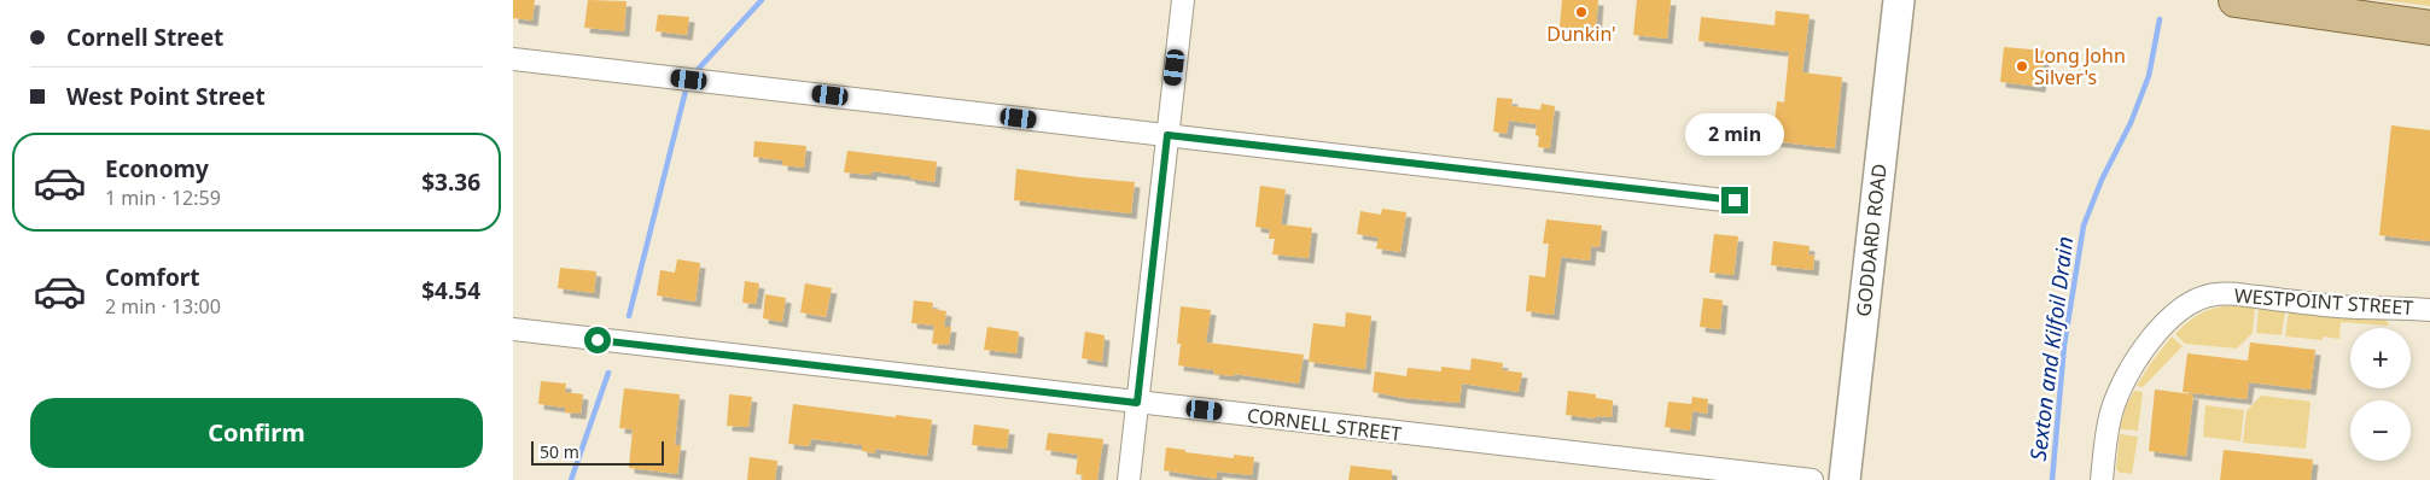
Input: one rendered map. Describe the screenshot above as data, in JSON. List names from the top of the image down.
{
  "streets": {
    "main road": ["GODDARD ROAD"],
    "street": ["WESTPOINT STREET", "CORNELL STREET"]
  },
  "water": ["Sexton and Kilfoil Drain"],
  "places": ["Dunkin'", "Long John Silver's"],
  "scale_bar": "50 m",
  "page": {
    "banner": ["Cornell Street", "West Point Street"],
    "bubble": "2 min",
    "list": [
      {
        "name": "Economy",
        "note": "1 min · 12:59",
        "value": "$3.36"
      },
      {
        "name": "Comfort",
        "note": "2 min · 13:00",
        "value": "$4.54"
      }
    ],
    "map_buttons": ["+", "−"],
    "buttons": "Confirm",
    "scale": "50 m"
  }
}
